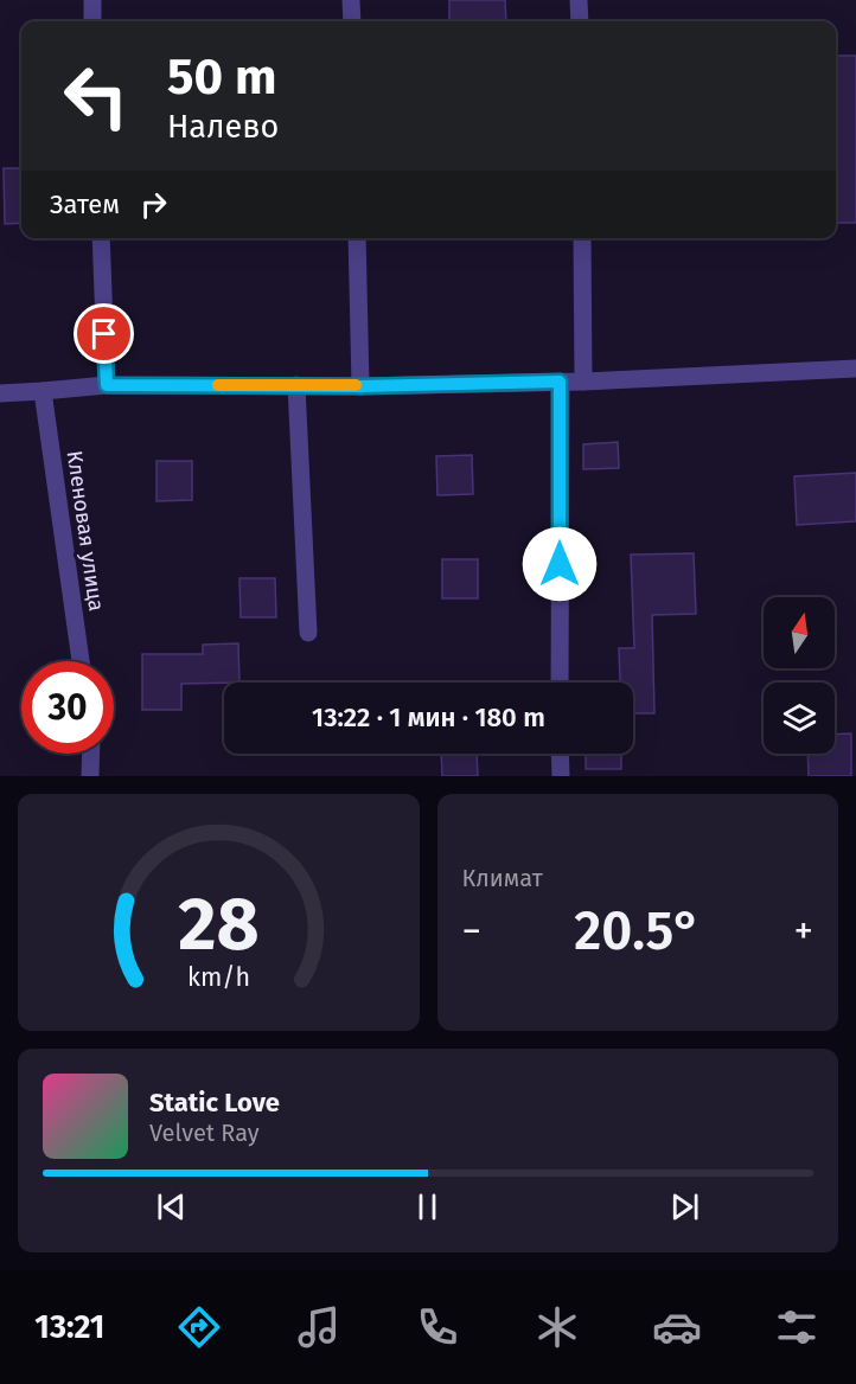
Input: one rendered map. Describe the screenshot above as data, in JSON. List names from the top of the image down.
{
  "streets": {
    "street": ["Кленовая улица"]
  },
  "north": "top",
  "page": {
    "turn": ["50 m", "Налево"],
    "then": "Затем",
    "limit": "30",
    "trip": "13:22 · 1 мин · 180 m",
    "tile": "Климат",
    "heat": ["−", "20.5°", "+"],
    "song": ["Static Love", "Velvet Ray"],
    "tabs": "13:21",
    "gauge": ["28", "km/h"]
  }
}
